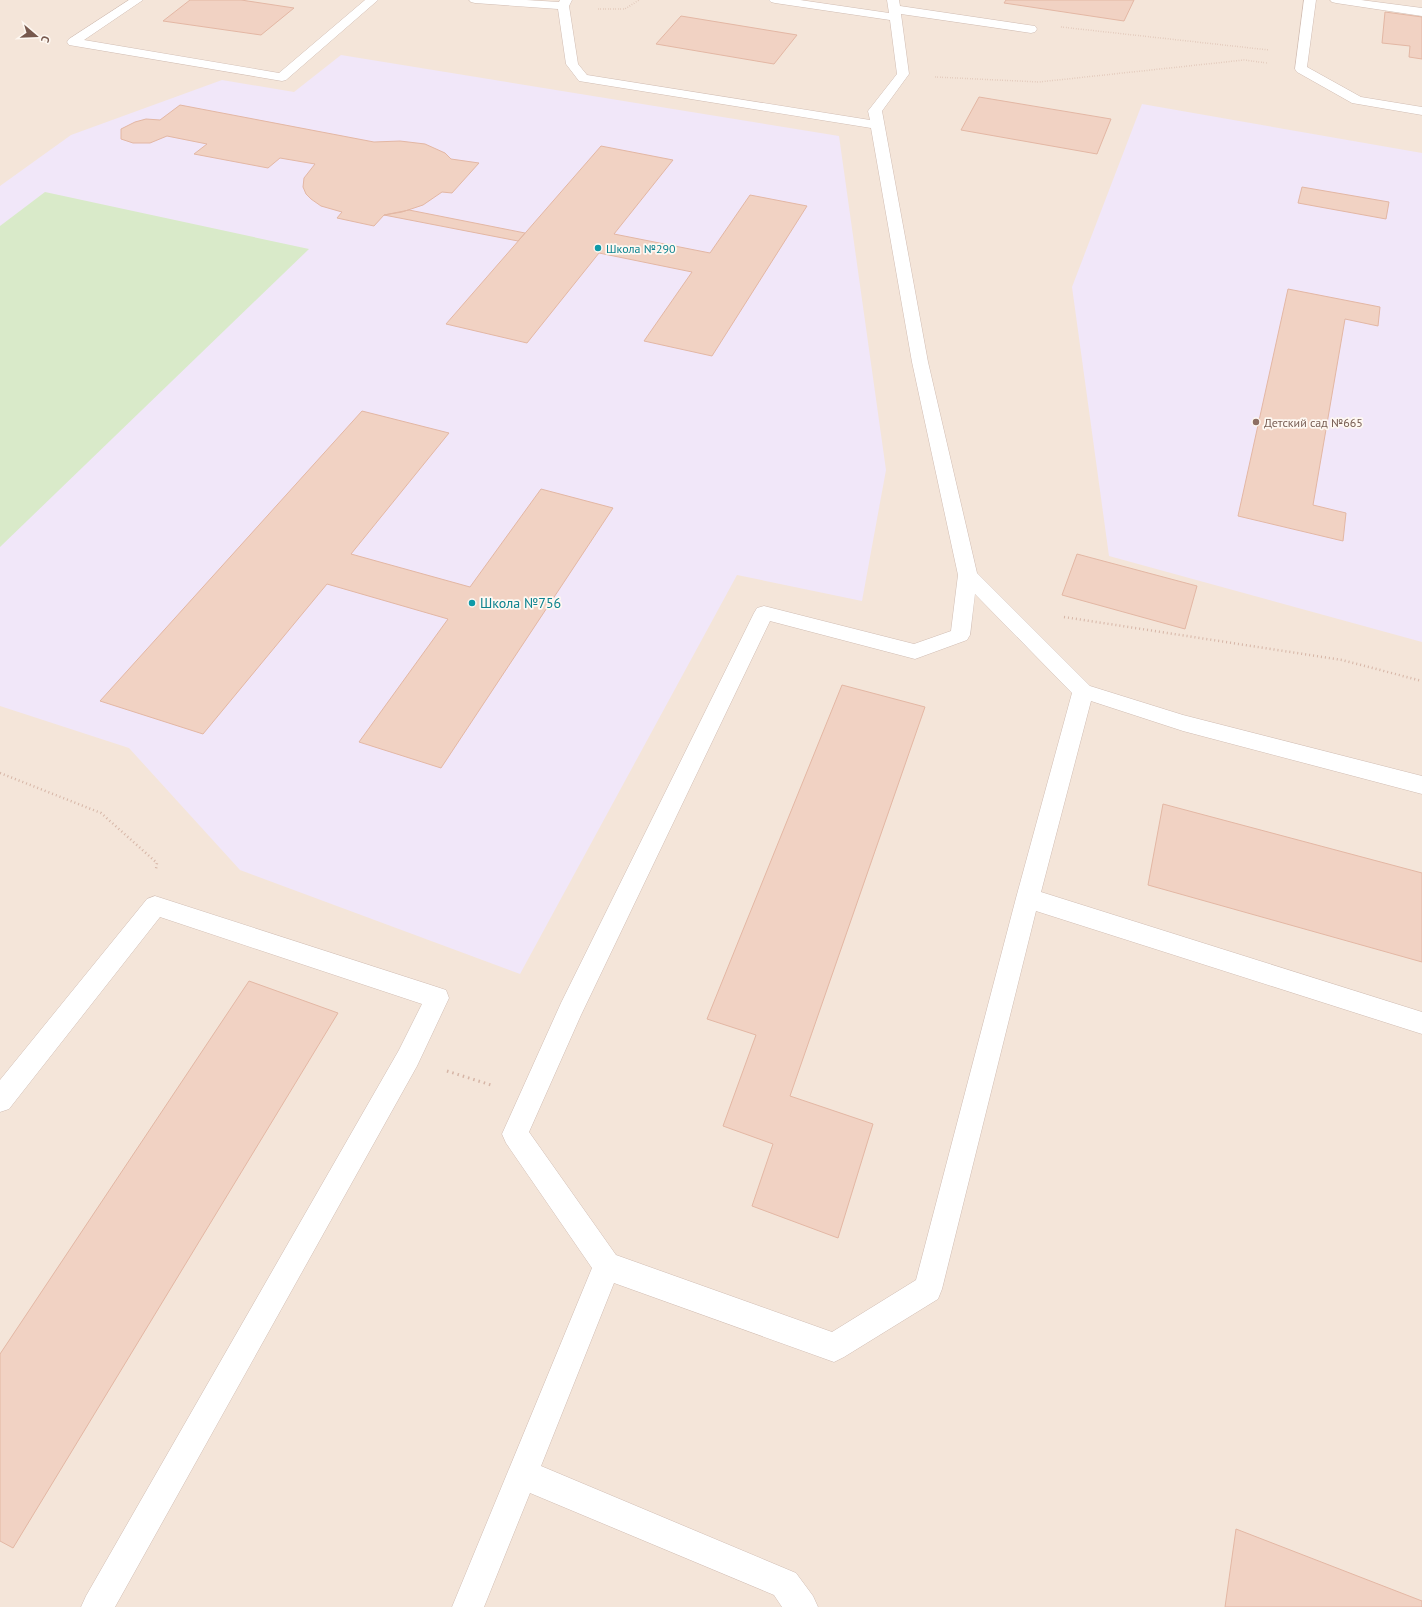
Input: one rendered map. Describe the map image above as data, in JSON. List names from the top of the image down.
{
  "places": ["Школа №290", "Детский сад №665", "Школа №756"],
  "north": "right"
}
